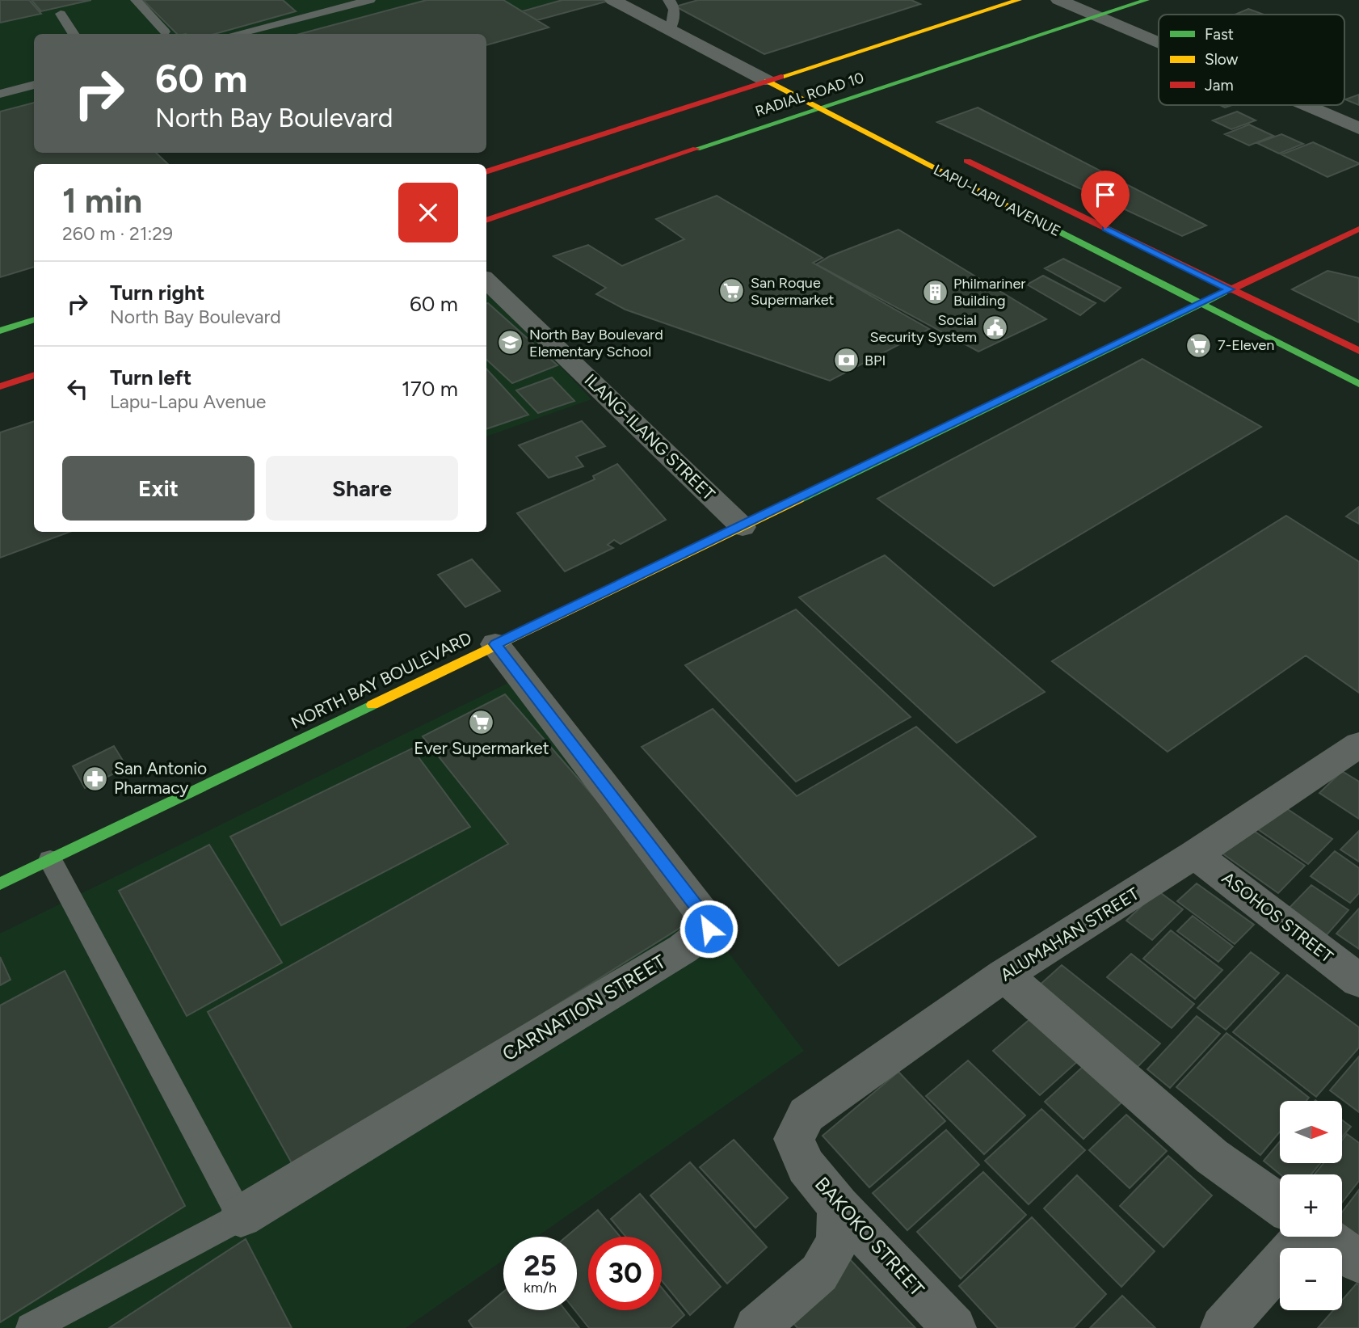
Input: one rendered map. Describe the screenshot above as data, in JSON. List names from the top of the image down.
{
  "streets": {
    "main road": ["RADIAL ROAD 10", "LAPU-LAPU AVENUE", "NORTH BAY BOULEVARD"],
    "street": [
      "ILANG-ILANG STREET",
      "ASOHOS STREET",
      "ALUMAHAN STREET",
      "CARNATION STREET",
      "BAKOKO STREET"
    ]
  },
  "crossings": [
    ["RADIAL ROAD 10", "LAPU-LAPU AVENUE"],
    ["LAPU-LAPU AVENUE", "NORTH BAY BOULEVARD"],
    ["ILANG-ILANG STREET", "NORTH BAY BOULEVARD"],
    ["NORTH BAY BOULEVARD", "CARNATION STREET"],
    ["ASOHOS STREET", "ALUMAHAN STREET"],
    ["ALUMAHAN STREET", "BAKOKO STREET"]
  ],
  "places": {
    "supermarket": ["San Roque Supermarket", "7-Eleven", "Ever Supermarket"],
    "building": ["Philmariner Building"],
    "public building": ["Social Security System"],
    "school or university": ["North Bay Boulevard Elementary School"],
    "bank": ["BPI"],
    "pharmacy": ["San Antonio Pharmacy"]
  },
  "legend": ["Fast", "Slow", "Jam"],
  "north": "right",
  "page": {
    "turn": ["60 m", "North Bay Boulevard"],
    "heading": ["1 min", "260 m · 21:29"],
    "list": [
      {
        "name": "Turn right",
        "note": "North Bay Boulevard",
        "value": "60 m"
      },
      {
        "name": "Turn left",
        "note": "Lapu-Lapu Avenue",
        "value": "170 m"
      }
    ],
    "buttons": ["Exit", "Share"],
    "map_buttons": ["+", "−"],
    "speed": "25 km/h",
    "limit": "30"
  }
}
